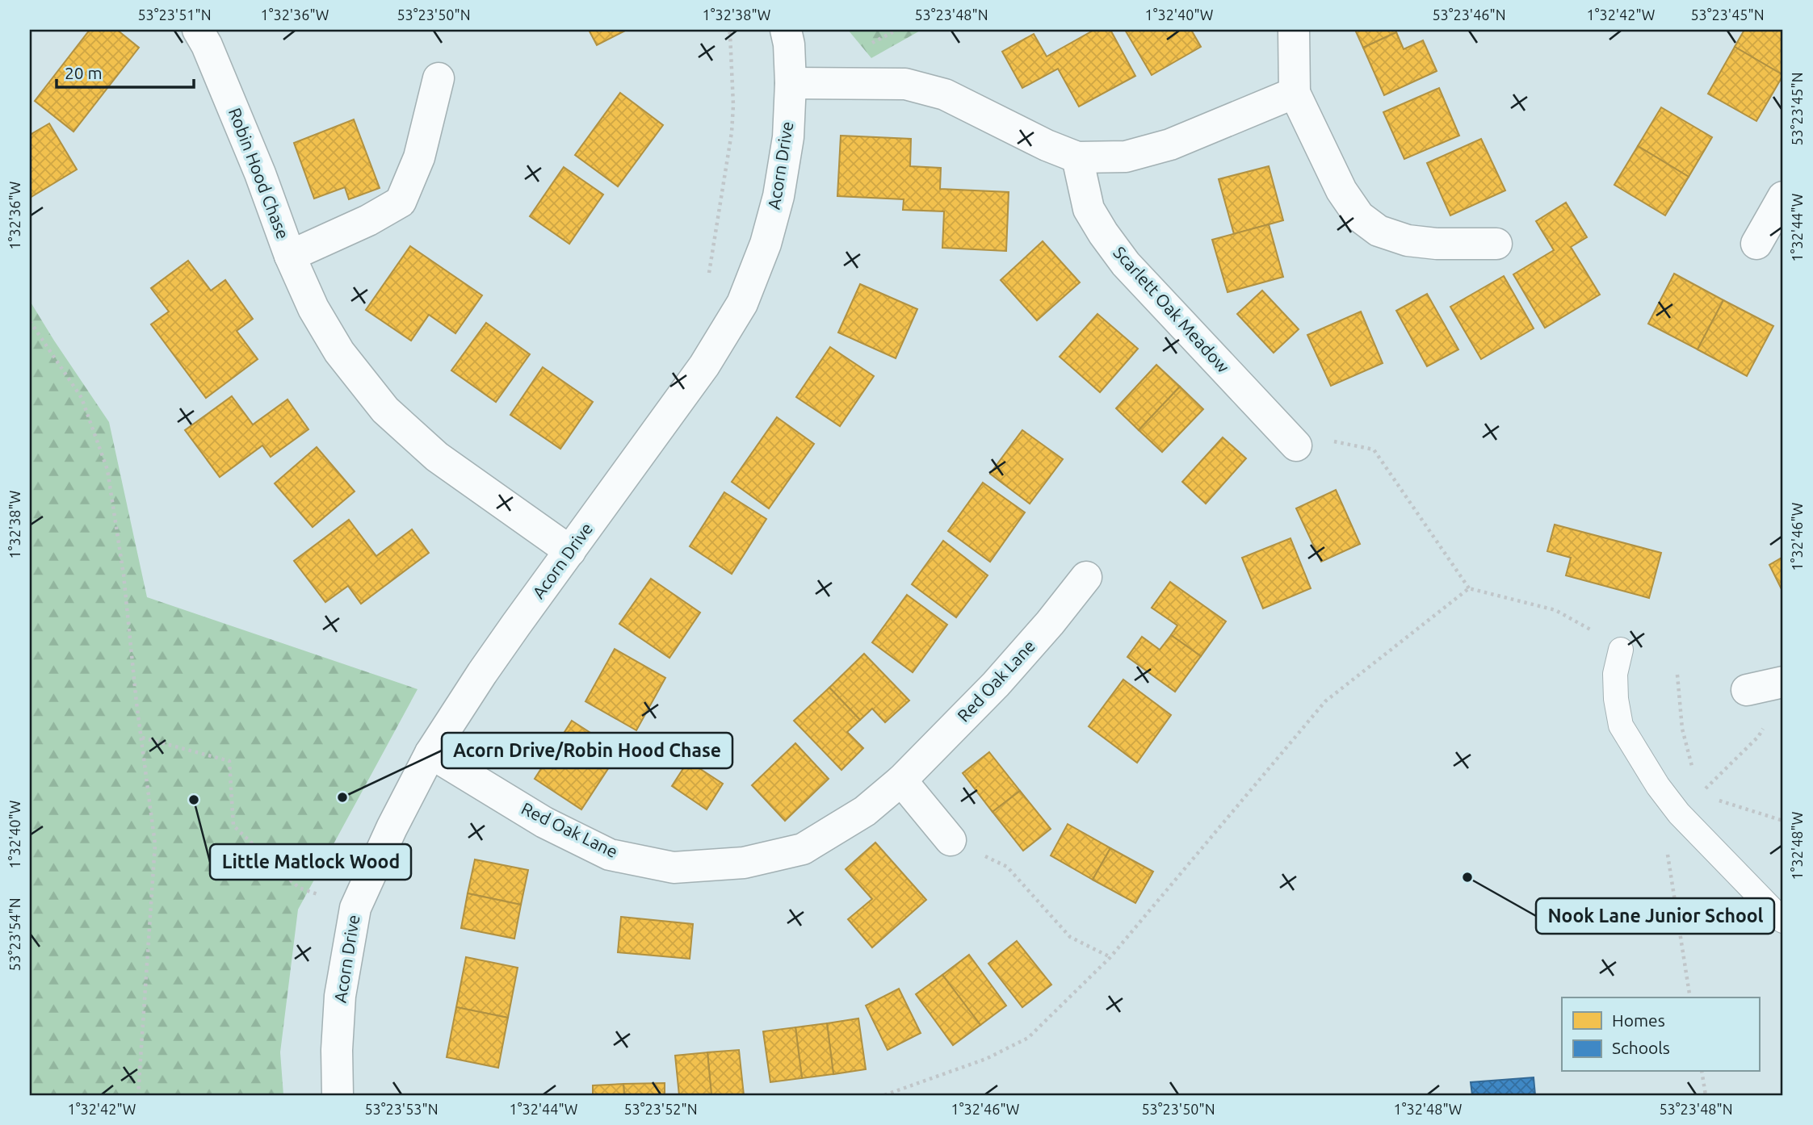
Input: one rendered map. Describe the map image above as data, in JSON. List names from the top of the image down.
{
  "streets": {
    "street": [
      "Acorn Drive",
      "Robin Hood Chase",
      "Scarlett Oak Meadow",
      "Red Oak Lane"
    ]
  },
  "crossings": [
    ["Acorn Drive", "Robin Hood Chase"],
    ["Acorn Drive", "Red Oak Lane"]
  ],
  "places": ["Acorn Drive/Robin Hood Chase", "Little Matlock Wood", "Nook Lane Junior School"],
  "legend": ["Homes", "Schools"],
  "scale_bar": "20 m",
  "coordinates": [
    "53°23'51\"N",
    "1°32'36\"W",
    "53°23'50\"N",
    "1°32'38\"W",
    "53°23'48\"N",
    "1°32'40\"W",
    "53°23'46\"N",
    "1°32'42\"W",
    "53°23'45\"N",
    "1°32'44\"W",
    "1°32'46\"W",
    "1°32'48\"W",
    "53°23'54\"N",
    "53°23'53\"N",
    "53°23'52\"N"
  ]
}
